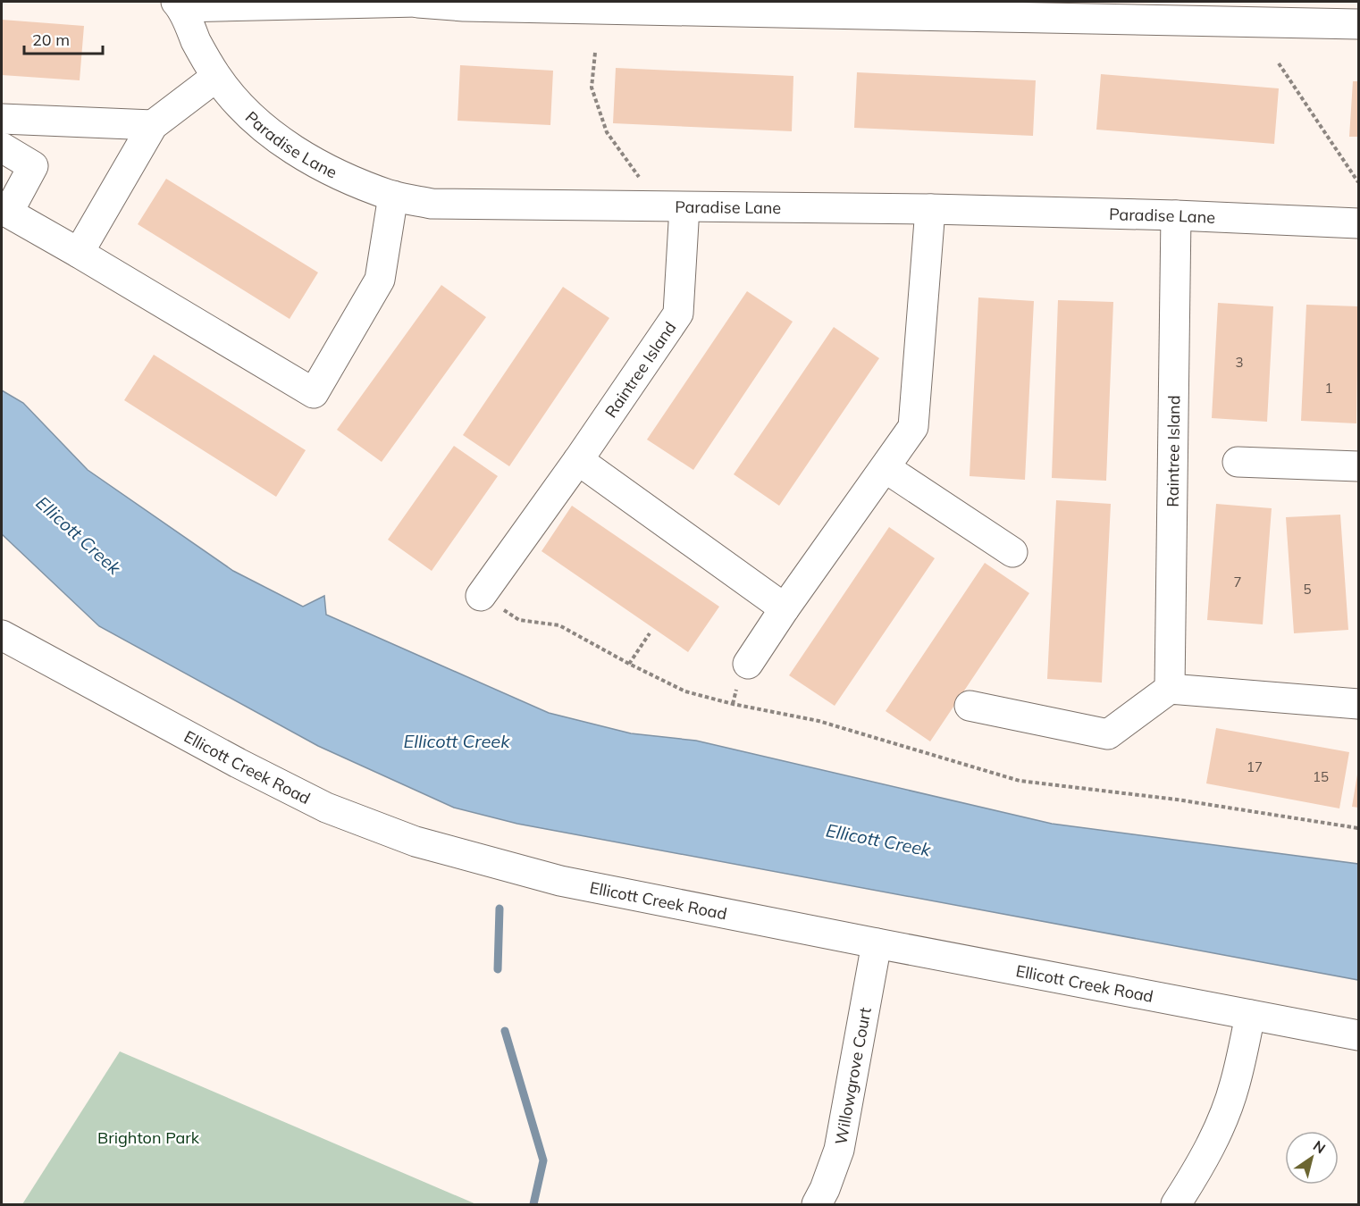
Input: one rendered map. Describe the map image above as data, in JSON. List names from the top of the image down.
{
  "streets": {
    "street": [
      "Paradise Lane",
      "Raintree Island",
      "Ellicott Creek Road",
      "Willowgrove Court"
    ]
  },
  "crossings": [
    ["Paradise Lane", "Raintree Island"],
    ["Ellicott Creek Road", "Willowgrove Court"]
  ],
  "water": ["Ellicott Creek"],
  "parks": ["Brighton Park"],
  "house_numbers": [
    "3",
    "1",
    "7",
    "5",
    "17",
    "15"
  ],
  "scale_bar": "20 m",
  "north": "top right"
}
